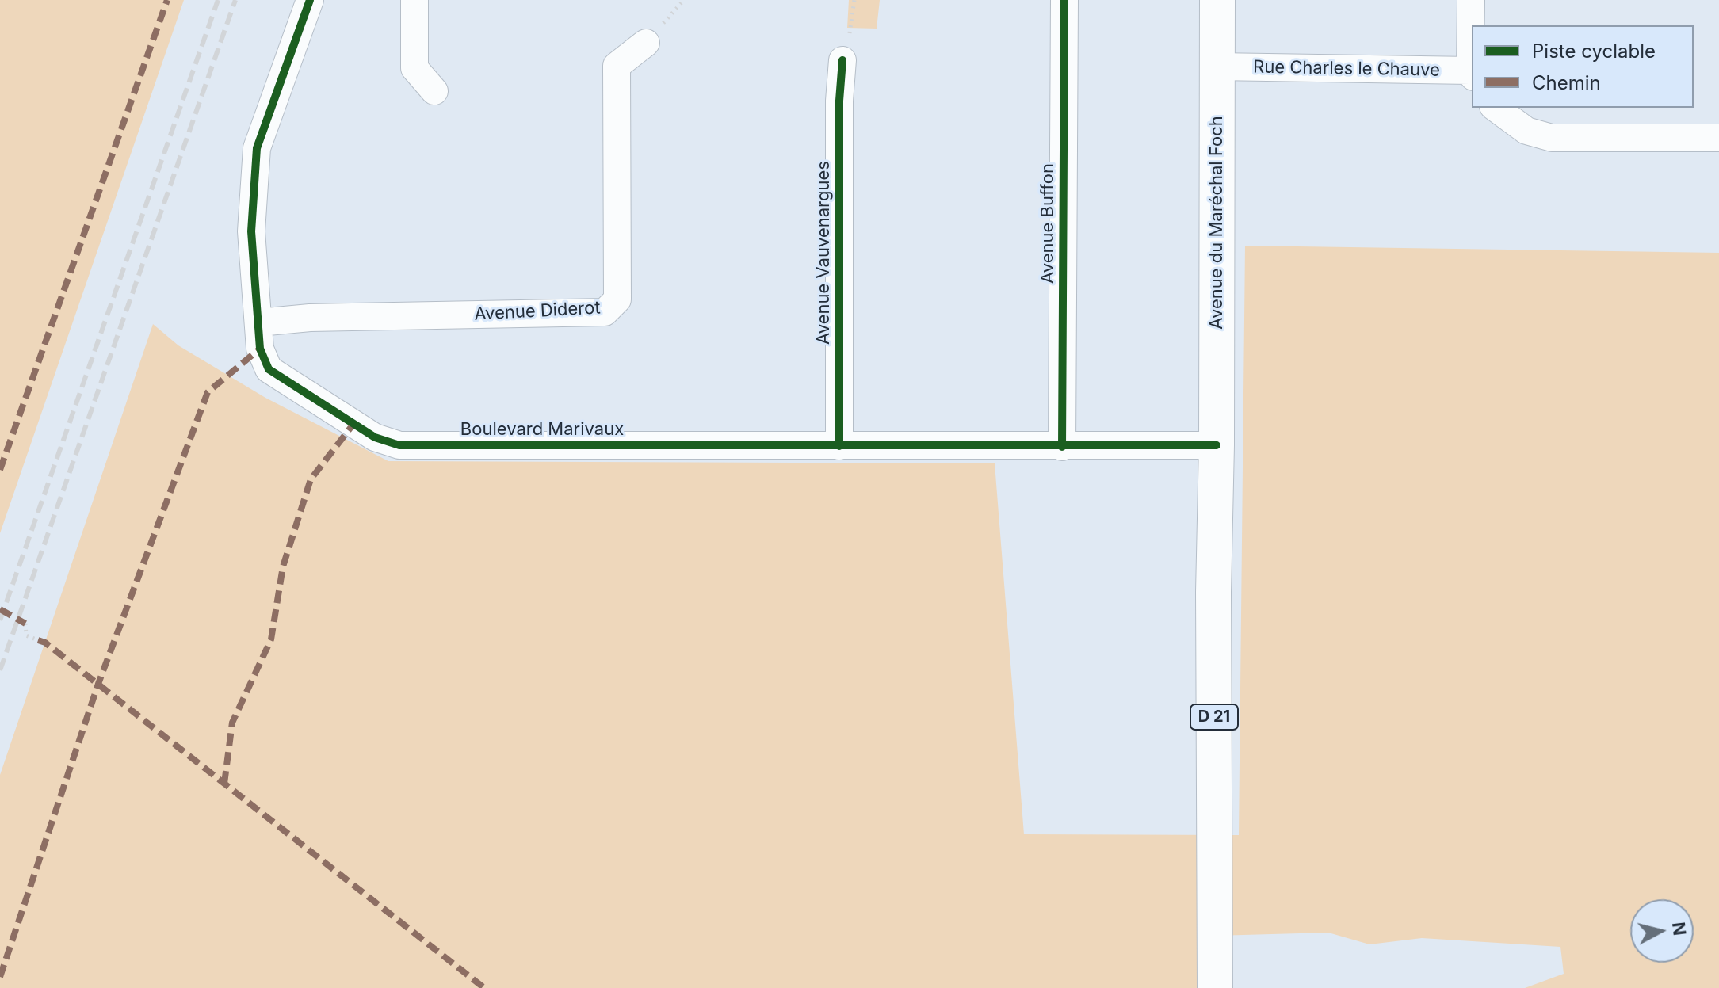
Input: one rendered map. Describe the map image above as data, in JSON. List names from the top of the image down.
{
  "streets": {
    "main road": ["Avenue du Maréchal Foch", "D 21"],
    "street": [
      "Rue Charles le Chauve",
      "Avenue Buffon",
      "Avenue Vauvenargues",
      "Avenue Diderot",
      "Boulevard Marivaux"
    ]
  },
  "crossings": [
    ["Rue Charles le Chauve", "Avenue du Maréchal Foch"],
    ["Avenue du Maréchal Foch", "Boulevard Marivaux"],
    ["Avenue du Maréchal Foch", "D 21"],
    ["Avenue Buffon", "Boulevard Marivaux"],
    ["Avenue Vauvenargues", "Boulevard Marivaux"],
    ["Avenue Diderot", "Boulevard Marivaux"],
    ["Boulevard Marivaux", "D 21"]
  ],
  "legend": ["Piste cyclable", "Chemin"],
  "north": "right"
}
